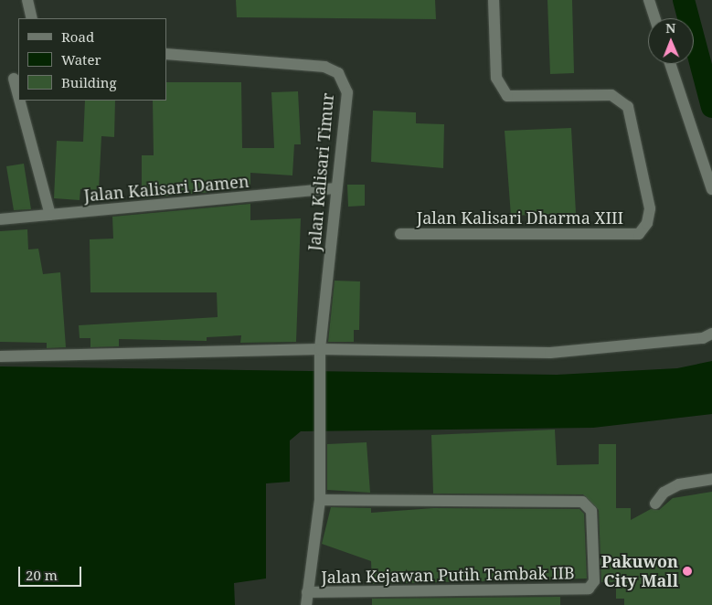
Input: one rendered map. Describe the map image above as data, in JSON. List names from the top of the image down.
{
  "streets": {
    "street": [
      "Jalan Kalisari Timur",
      "Jalan Kalisari Damen",
      "Jalan Kalisari Dharma XIII",
      "Jalan Kejawan Putih Tambak IIB"
    ]
  },
  "crossings": [
    ["Jalan Kalisari Timur", "Jalan Kalisari Damen"],
    ["Jalan Kalisari Timur", "Jalan Kejawan Putih Tambak IIB"]
  ],
  "places": ["Pakuwon City Mall"],
  "legend": ["Road", "Water", "Building"],
  "scale_bar": "20 m",
  "north": "top"
}
